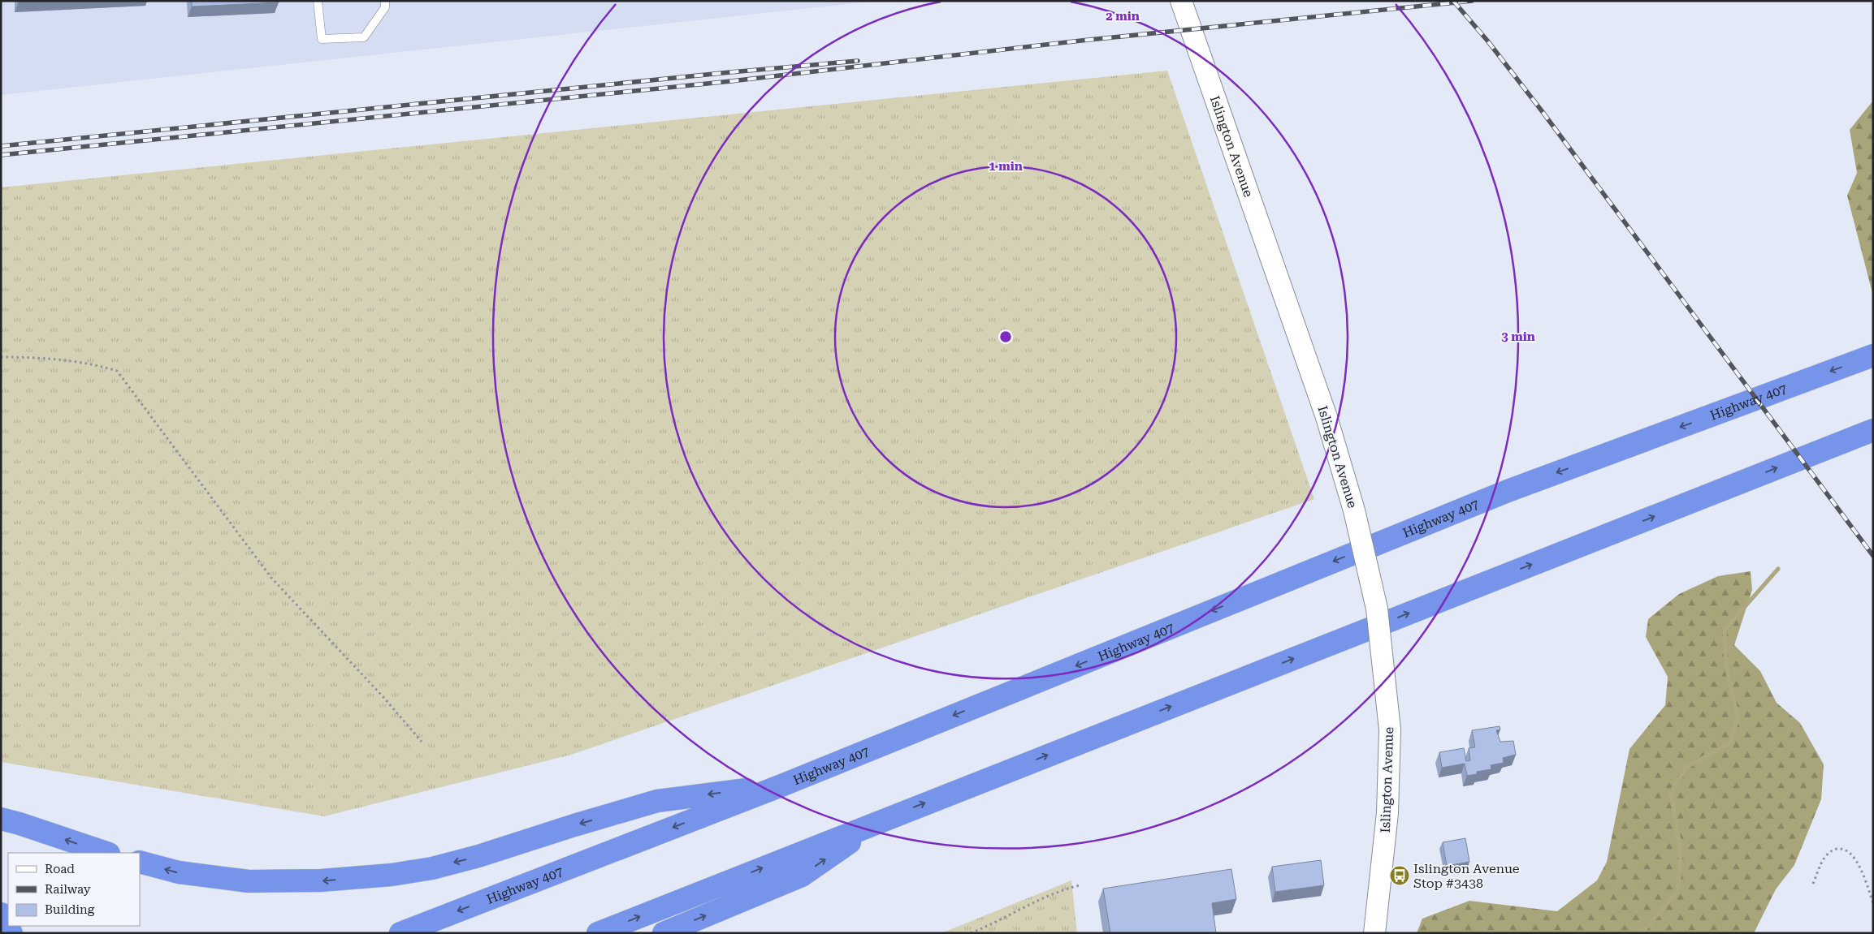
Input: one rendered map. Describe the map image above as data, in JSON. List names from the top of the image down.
{
  "streets": {
    "highway": ["Highway 407"],
    "main road": ["Islington Avenue"]
  },
  "places": {
    "bus stop": ["Islington Avenue Stop #3438"]
  },
  "legend": ["Road", "Railway", "Building"],
  "rings": ["2 min", "1 min", "3 min"]
}
